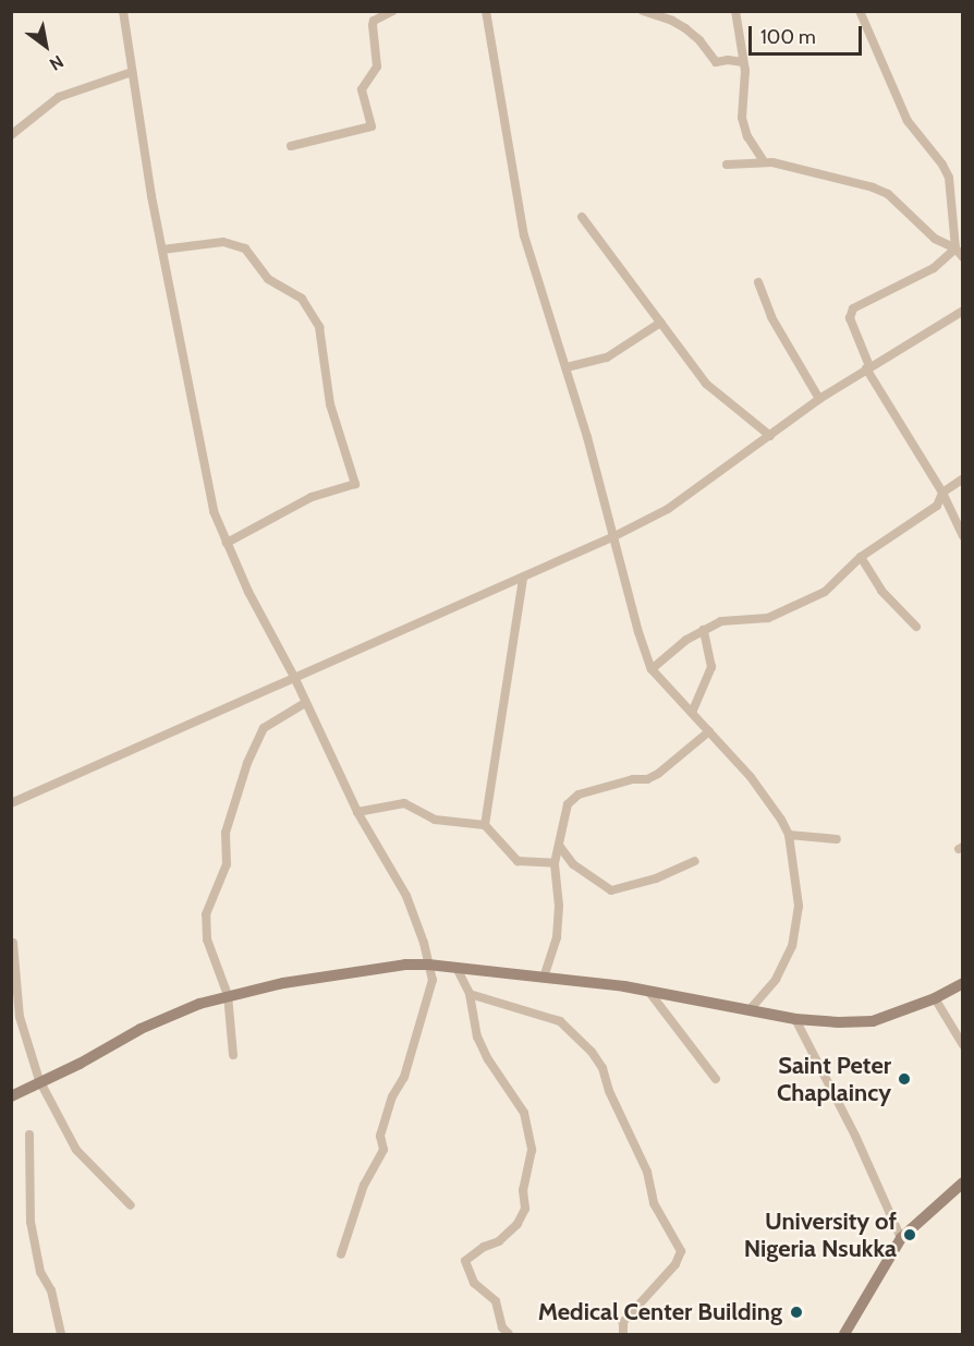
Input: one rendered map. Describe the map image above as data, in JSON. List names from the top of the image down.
{
  "places": ["Saint Peter Chaplaincy", "University of Nigeria Nsukka", "Medical Center Building"],
  "scale_bar": "100 m",
  "north": "bottom right"
}
